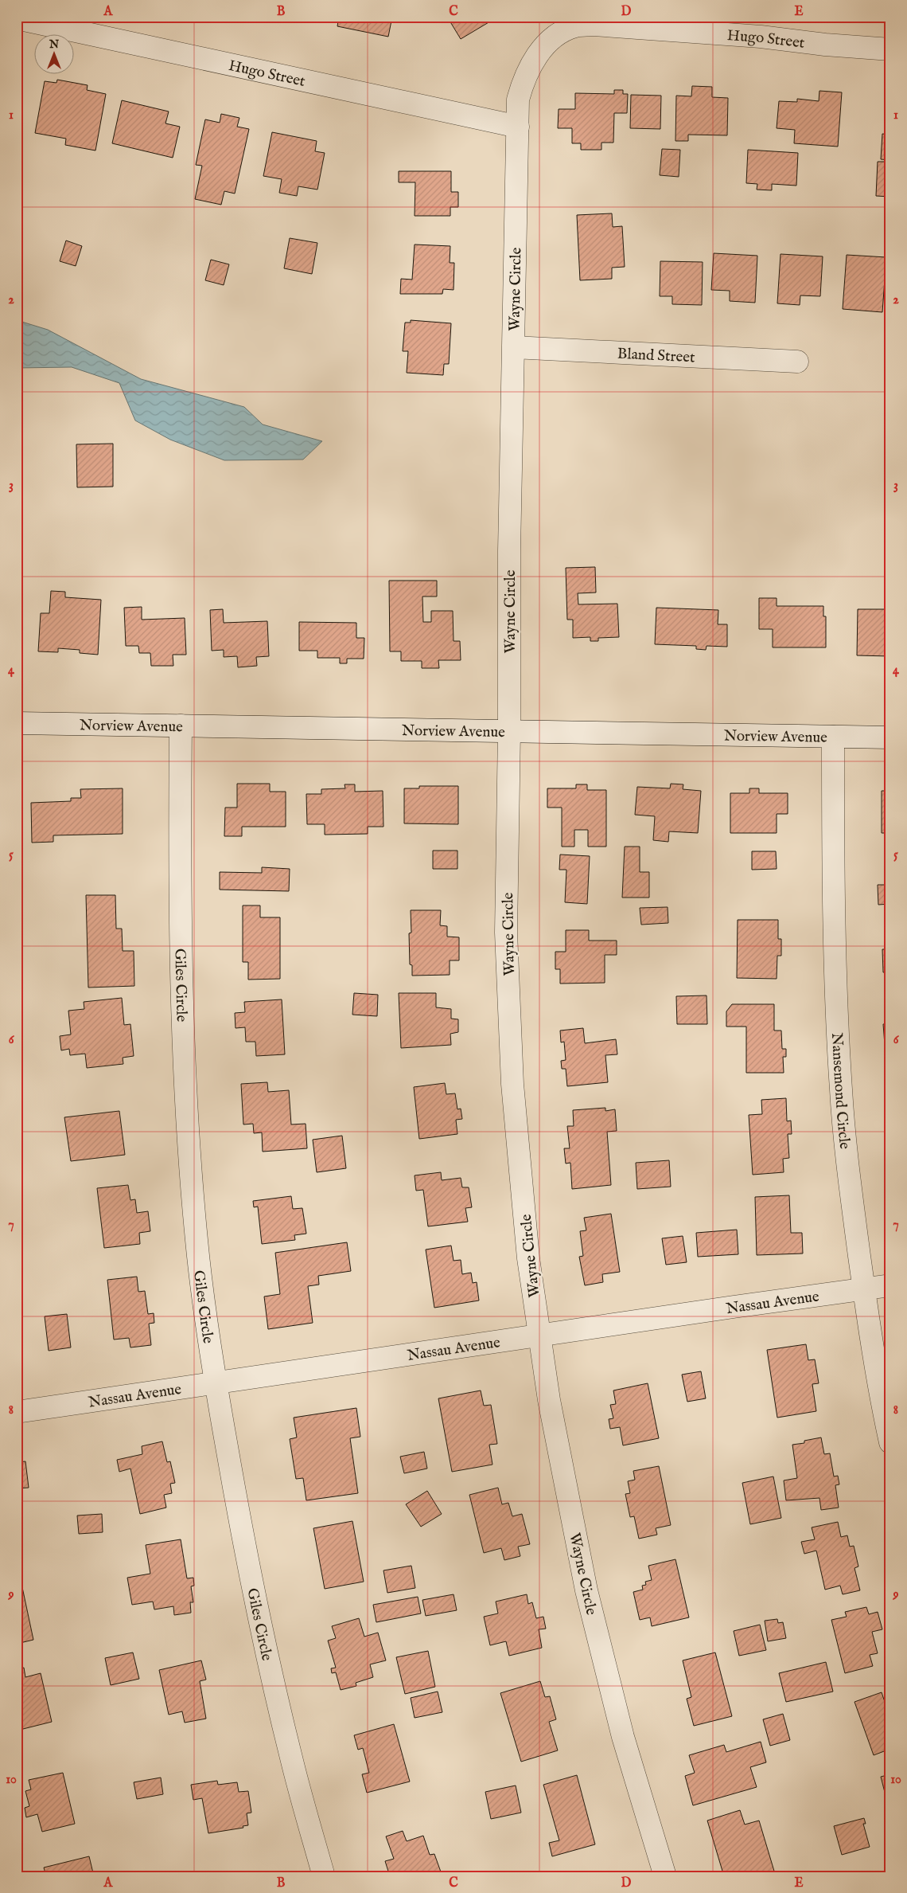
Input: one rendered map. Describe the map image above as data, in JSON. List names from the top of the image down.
{
  "streets": {
    "street": [
      "Hugo Street",
      "Wayne Circle",
      "Bland Street",
      "Norview Avenue",
      "Giles Circle",
      "Nansemond Circle",
      "Nassau Avenue"
    ]
  },
  "crossings": [
    ["Hugo Street", "Wayne Circle"],
    ["Wayne Circle", "Bland Street"],
    ["Wayne Circle", "Norview Avenue"],
    ["Wayne Circle", "Nassau Avenue"],
    ["Norview Avenue", "Giles Circle"],
    ["Norview Avenue", "Nansemond Circle"],
    ["Giles Circle", "Nassau Avenue"],
    ["Nansemond Circle", "Nassau Avenue"]
  ],
  "north": "top",
  "grid": {
    "columns": [
      "A",
      "B",
      "C",
      "D",
      "E"
    ],
    "rows": [
      "1",
      "2",
      "3",
      "4",
      "5",
      "6",
      "7",
      "8",
      "9",
      "10"
    ]
  }
}
